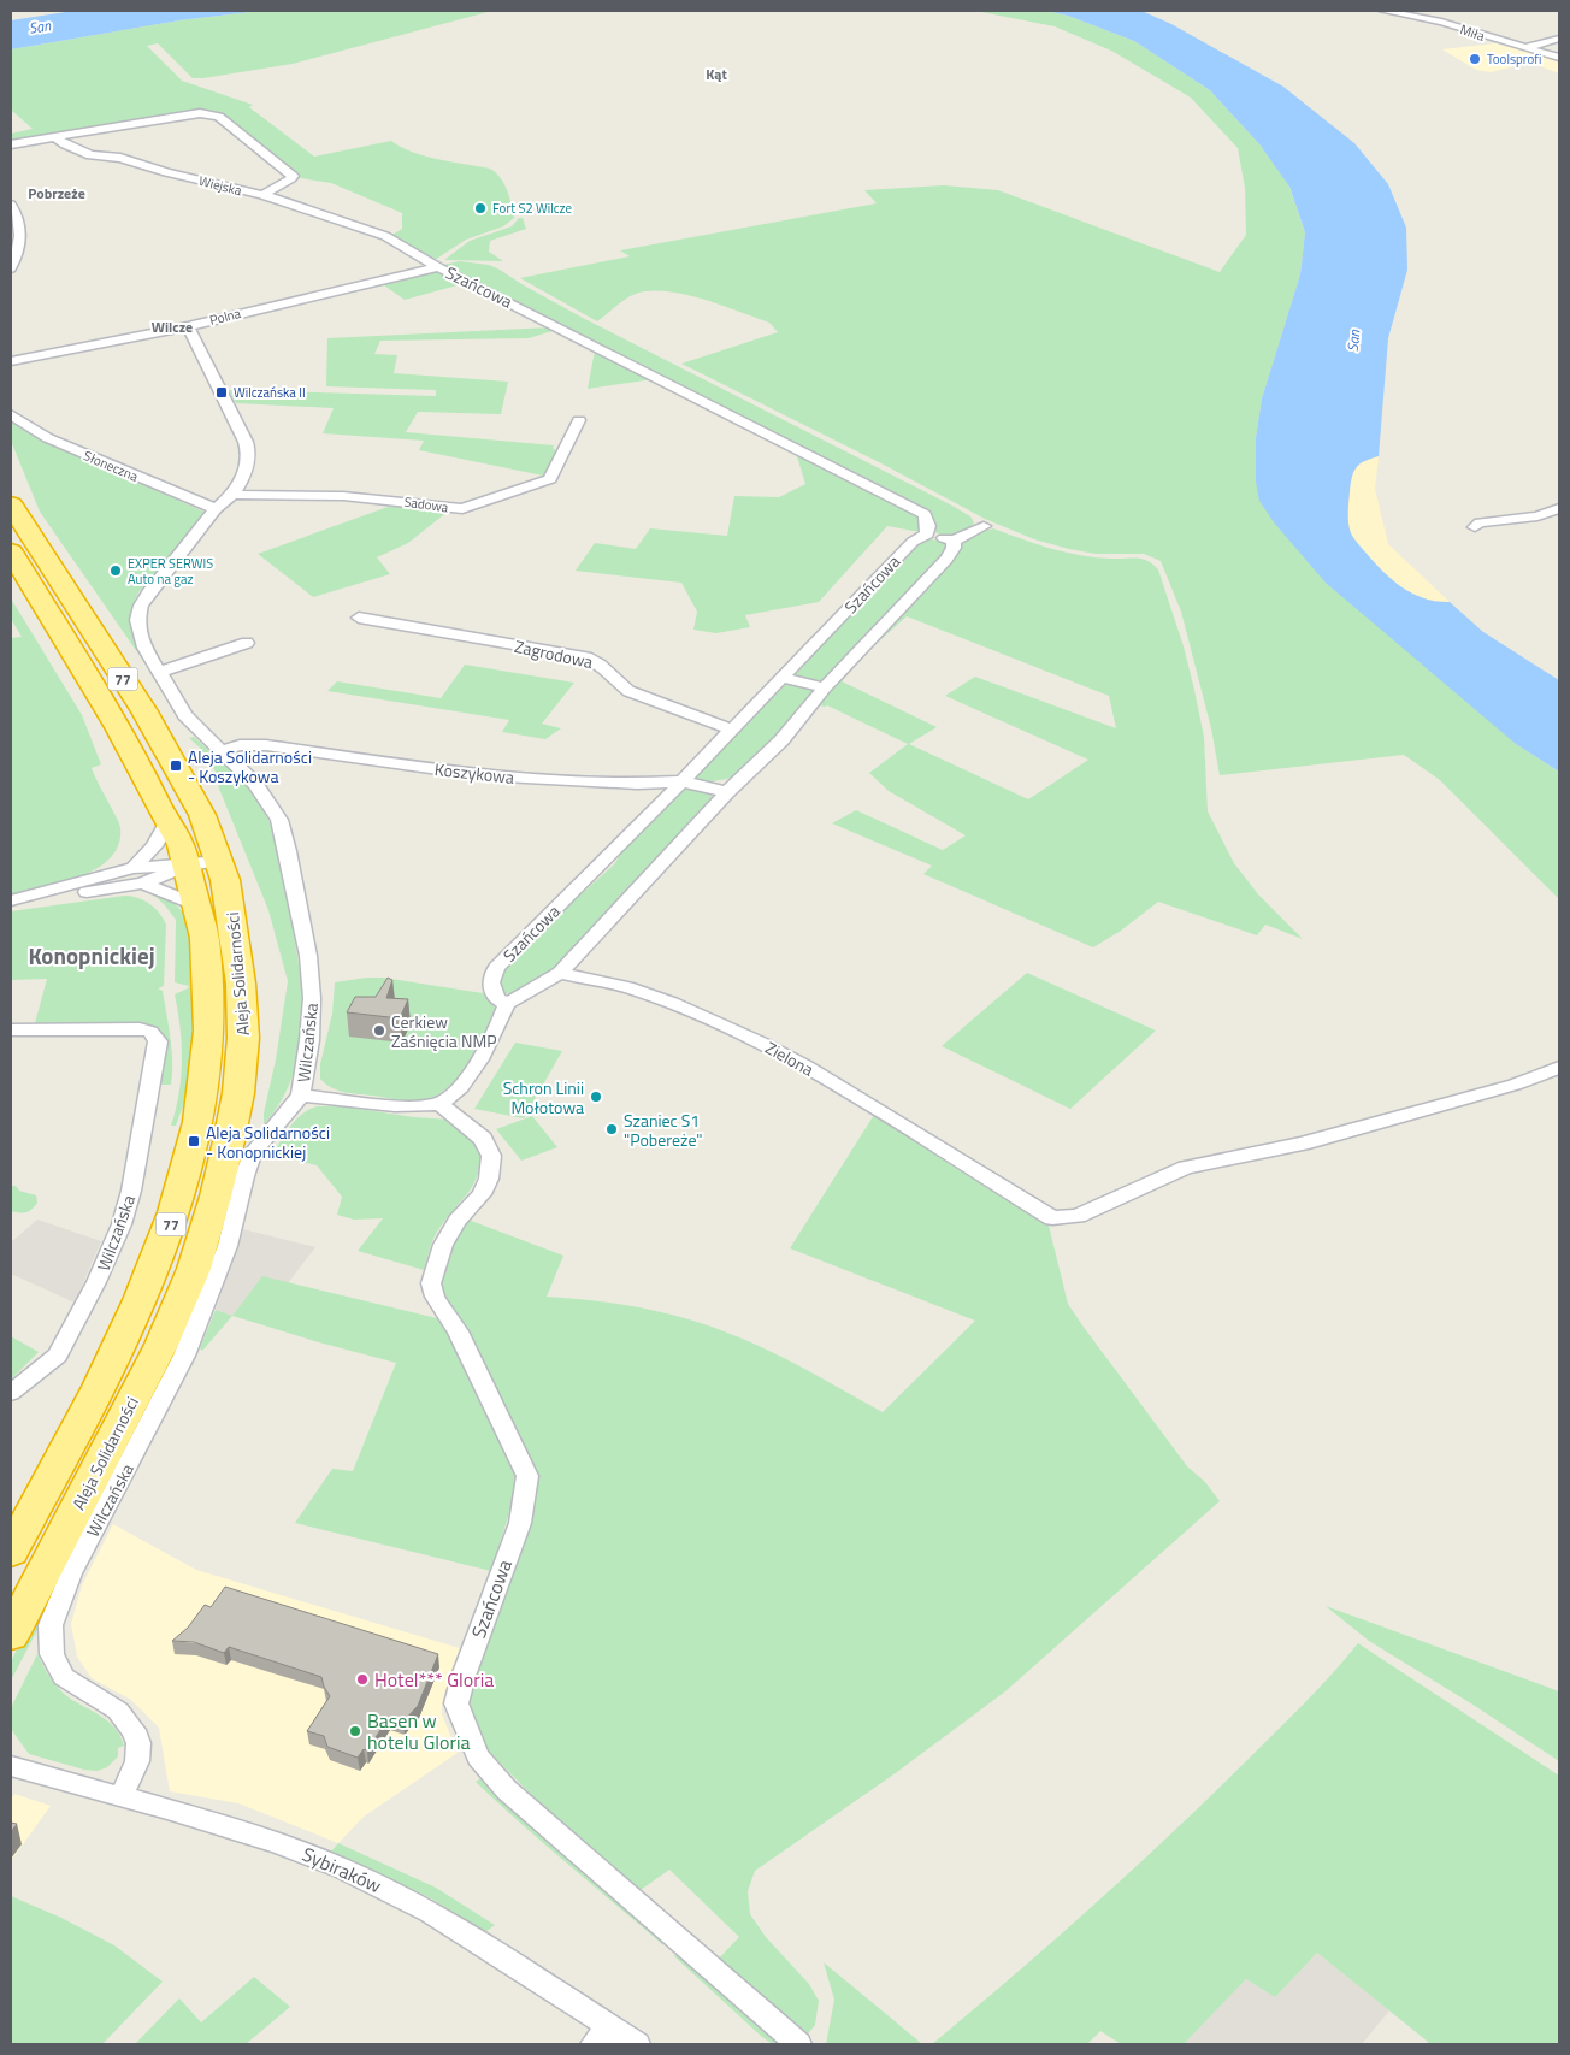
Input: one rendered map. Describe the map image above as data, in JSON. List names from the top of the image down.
{
  "streets": {
    "highway": ["77", "Aleja Solidarności"],
    "street": [
      "Miła",
      "Wiejska",
      "Szańcowa",
      "Polna",
      "Słoneczna",
      "Sadowa",
      "Zagrodowa",
      "Koszykowa",
      "WiIczańska",
      "Zielona",
      "Wilczańska",
      "Sybiraków"
    ]
  },
  "crossings": [
    ["Wiejska", "Szańcowa"],
    ["Szańcowa", "Polna"],
    ["Szańcowa", "Zagrodowa"],
    ["Szańcowa", "Koszykowa"],
    ["Polna", "WiIczańska"],
    ["Słoneczna", "WiIczańska"],
    ["Sadowa", "WiIczańska"],
    ["Koszykowa", "WiIczańska"],
    ["WiIczańska", "Sybiraków"]
  ],
  "districts": [
    "Kąt",
    "Pobrzeże",
    "Wilcze",
    "Konopnickiej"
  ],
  "water": ["San"],
  "places": {
    "other": [
      "Toolsprofi",
      "Fort S2 Wilcze",
      "EXPER SERWIS Auto na gaz",
      "Cerkiew Zaśnięcia NMP",
      "Schron Linii Mołotowa",
      "Szaniec S1 \"Pobereże\"",
      "Hotel*** Gloria",
      "Basen w hotelu Gloria"
    ],
    "transit": ["Wilczańska II", "Aleja Solidarności - Koszykowa", "Aleja Solidarności - Konopnickiej"]
  }
}
